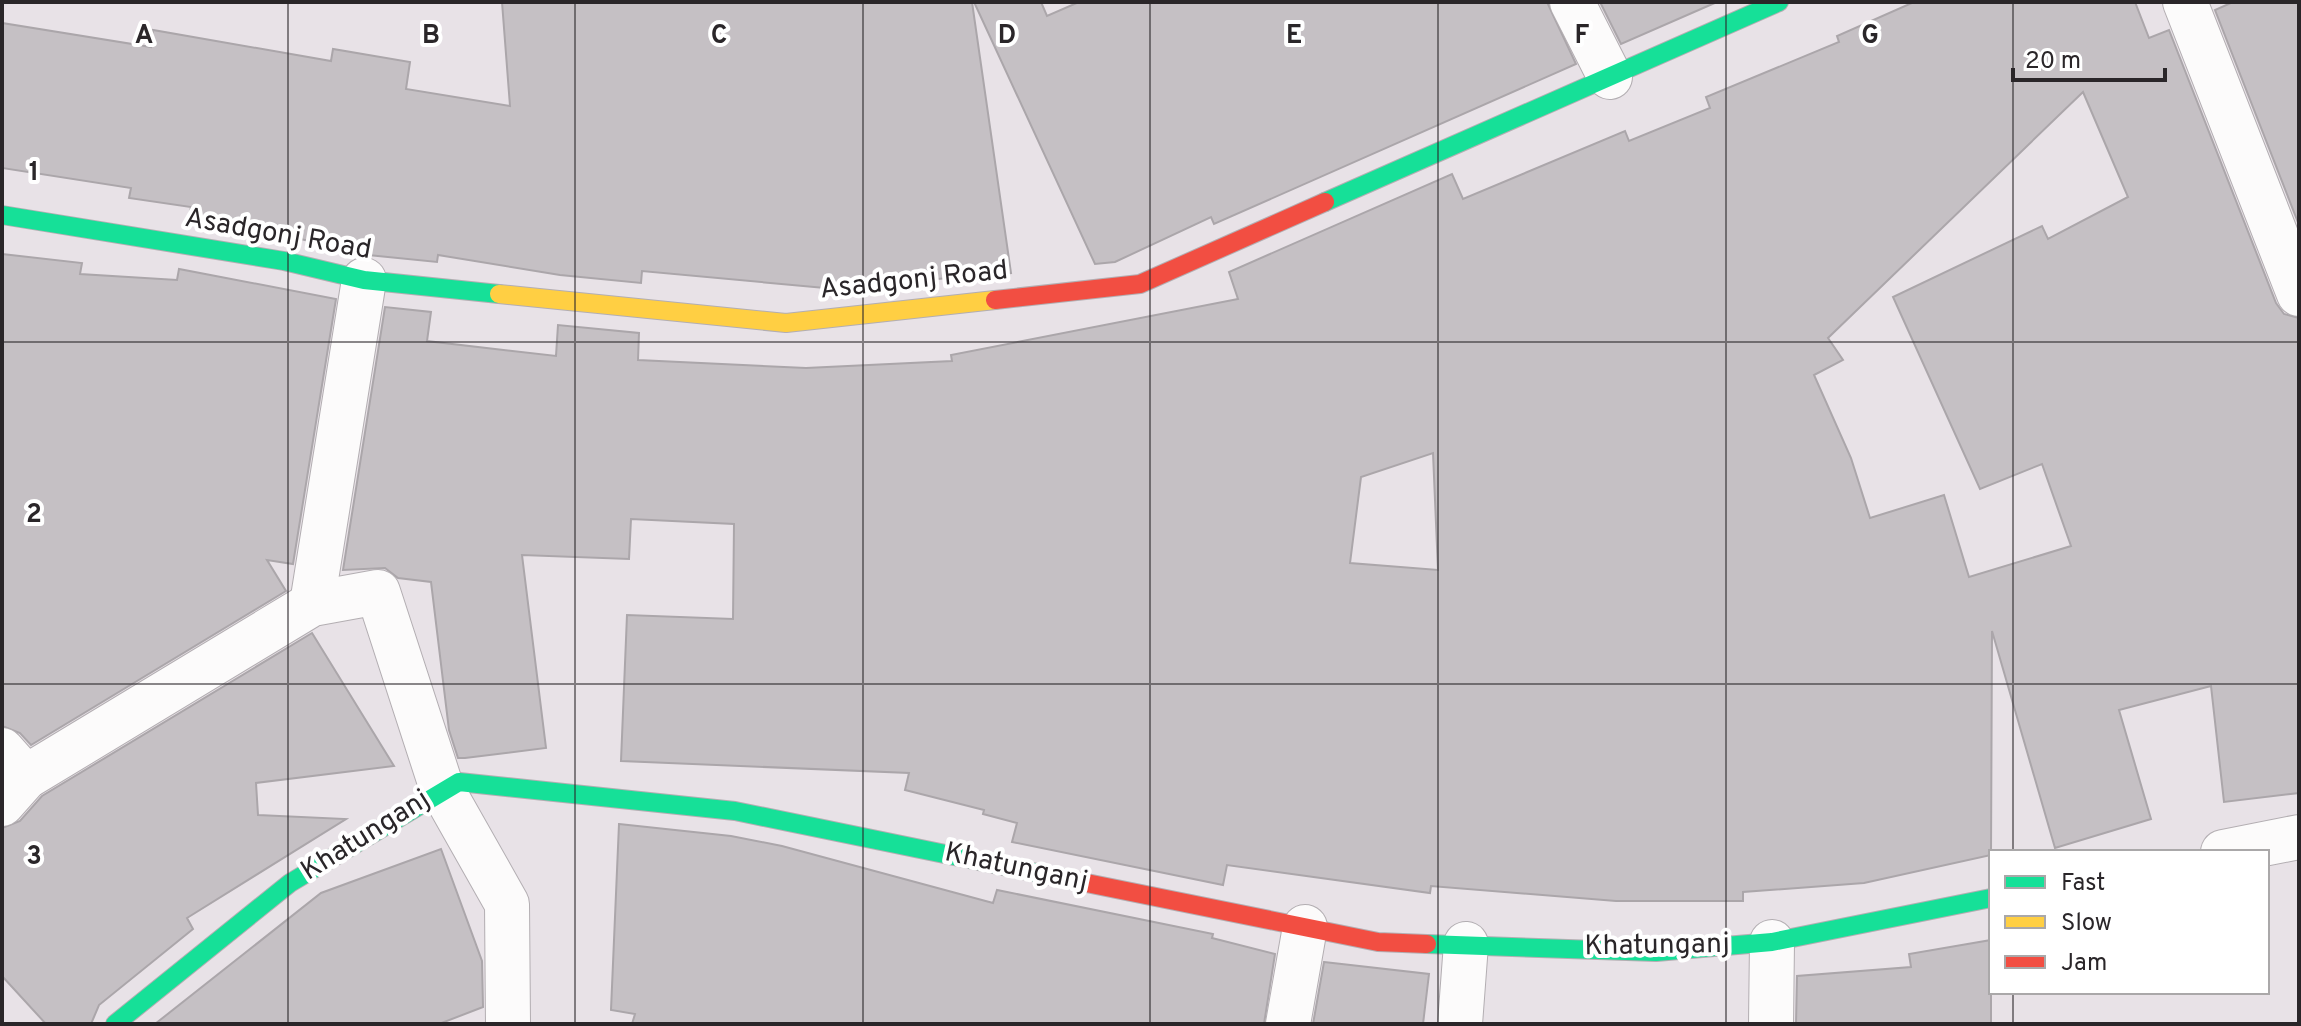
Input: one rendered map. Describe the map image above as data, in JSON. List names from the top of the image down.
{
  "streets": {
    "street": ["Asadgonj Road", "Khatunganj"]
  },
  "legend": ["Fast", "Slow", "Jam"],
  "scale_bar": "20 m",
  "grid": {
    "columns": [
      "A",
      "B",
      "C",
      "D",
      "E",
      "F",
      "G"
    ],
    "rows": ["1", "2", "3"]
  }
}
